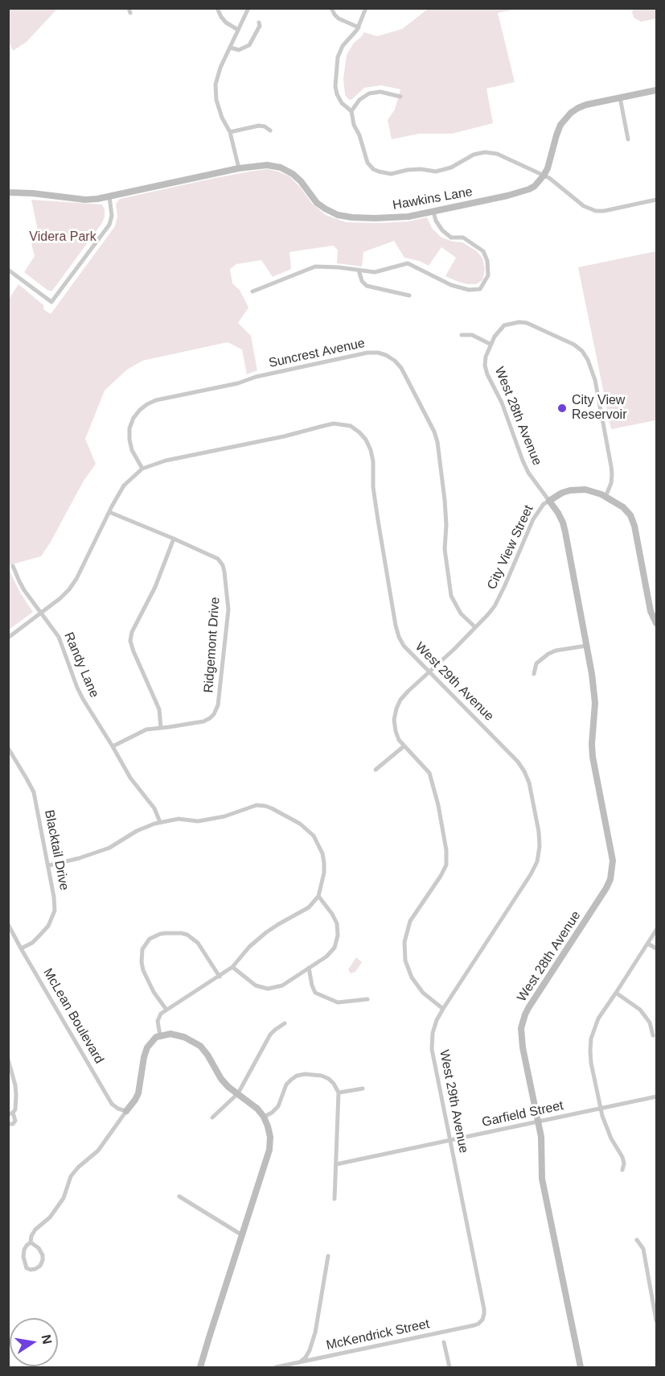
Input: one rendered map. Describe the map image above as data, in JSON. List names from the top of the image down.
{
  "streets": {
    "street": [
      "Hawkins Lane",
      "Suncrest Avenue",
      "West 28th Avenue",
      "City View Street",
      "Ridgemont Drive",
      "Randy Lane",
      "West 29th Avenue",
      "Blacktail Drive",
      "McLean Boulevard",
      "Garfield Street",
      "McKendrick Street"
    ]
  },
  "crossings": [
    ["Suncrest Avenue", "City View Street"],
    ["Suncrest Avenue", "West 29th Avenue"],
    ["West 28th Avenue", "City View Street"],
    ["West 28th Avenue", "Garfield Street"],
    ["City View Street", "West 29th Avenue"],
    ["Ridgemont Drive", "Randy Lane"],
    ["Ridgemont Drive", "West 29th Avenue"],
    ["Randy Lane", "West 29th Avenue"],
    ["West 29th Avenue", "Garfield Street"],
    ["West 29th Avenue", "McKendrick Street"],
    ["Blacktail Drive", "McLean Boulevard"]
  ],
  "parks": ["Videra Park"],
  "places": ["City View Reservoir"],
  "north": "right"
}
